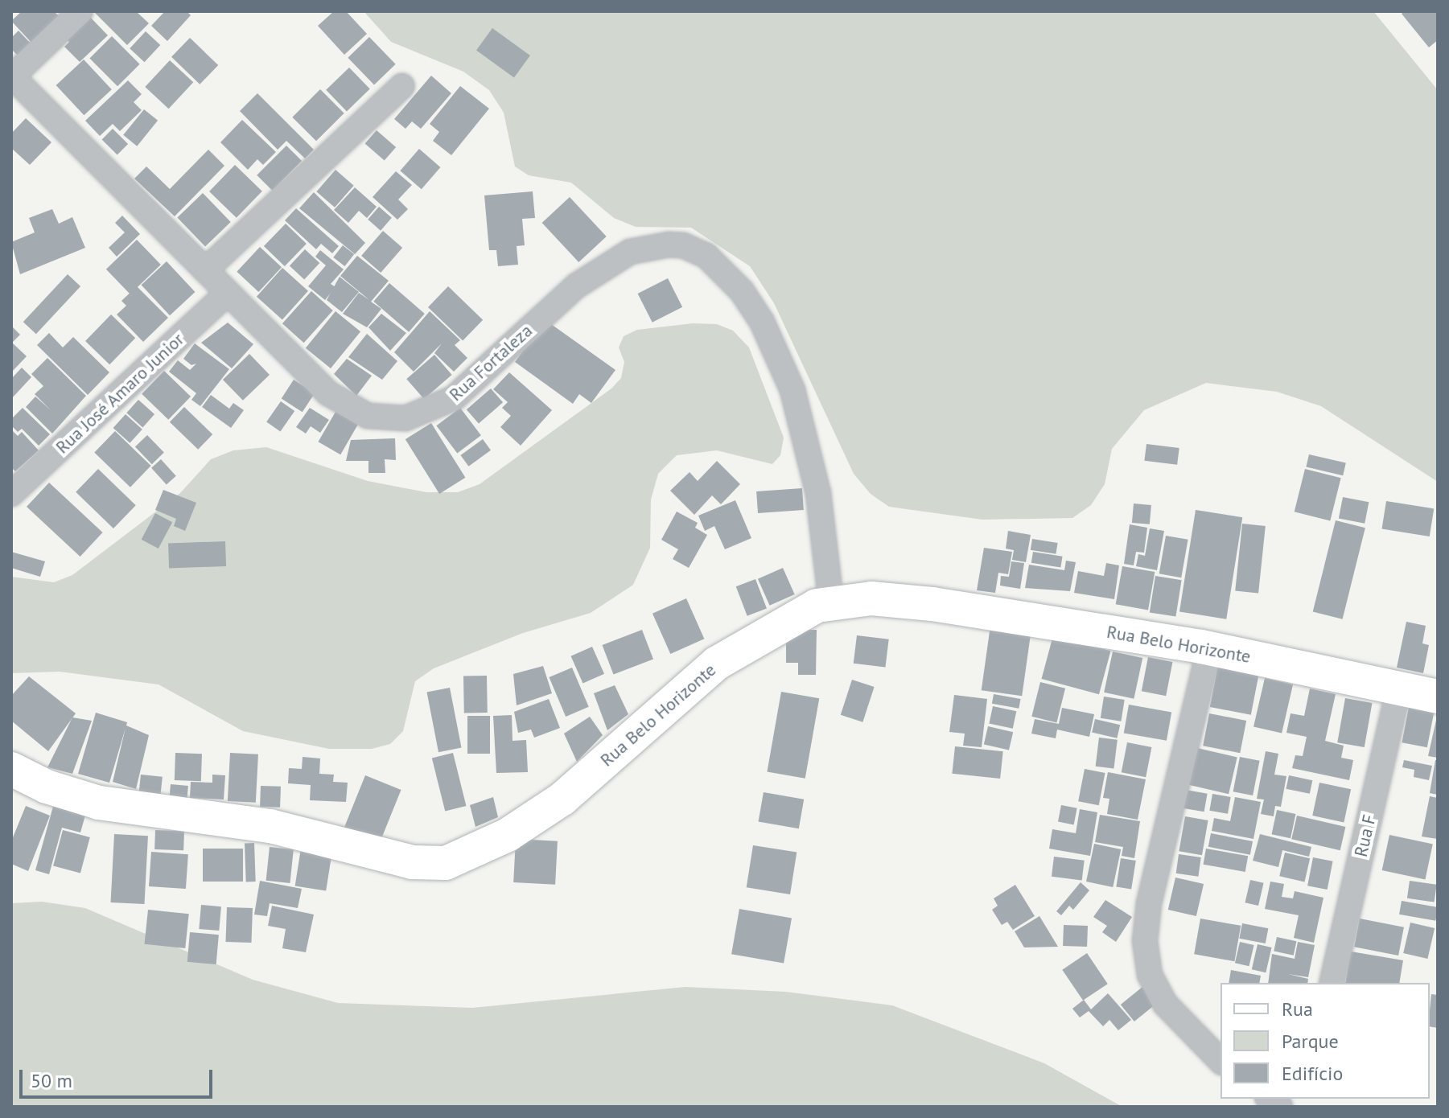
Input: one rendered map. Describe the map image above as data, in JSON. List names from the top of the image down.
{
  "streets": {
    "street": [
      "Rua Fortaleza",
      "Rua José Amaro Junior",
      "Rua Belo Horizonte",
      "Rua F"
    ]
  },
  "crossings": [
    ["Rua Fortaleza", "Rua José Amaro Junior"],
    ["Rua Fortaleza", "Rua Belo Horizonte"],
    ["Rua Belo Horizonte", "Rua F"]
  ],
  "legend": ["Rua", "Parque", "Edifício"],
  "scale_bar": "50 m"
}
